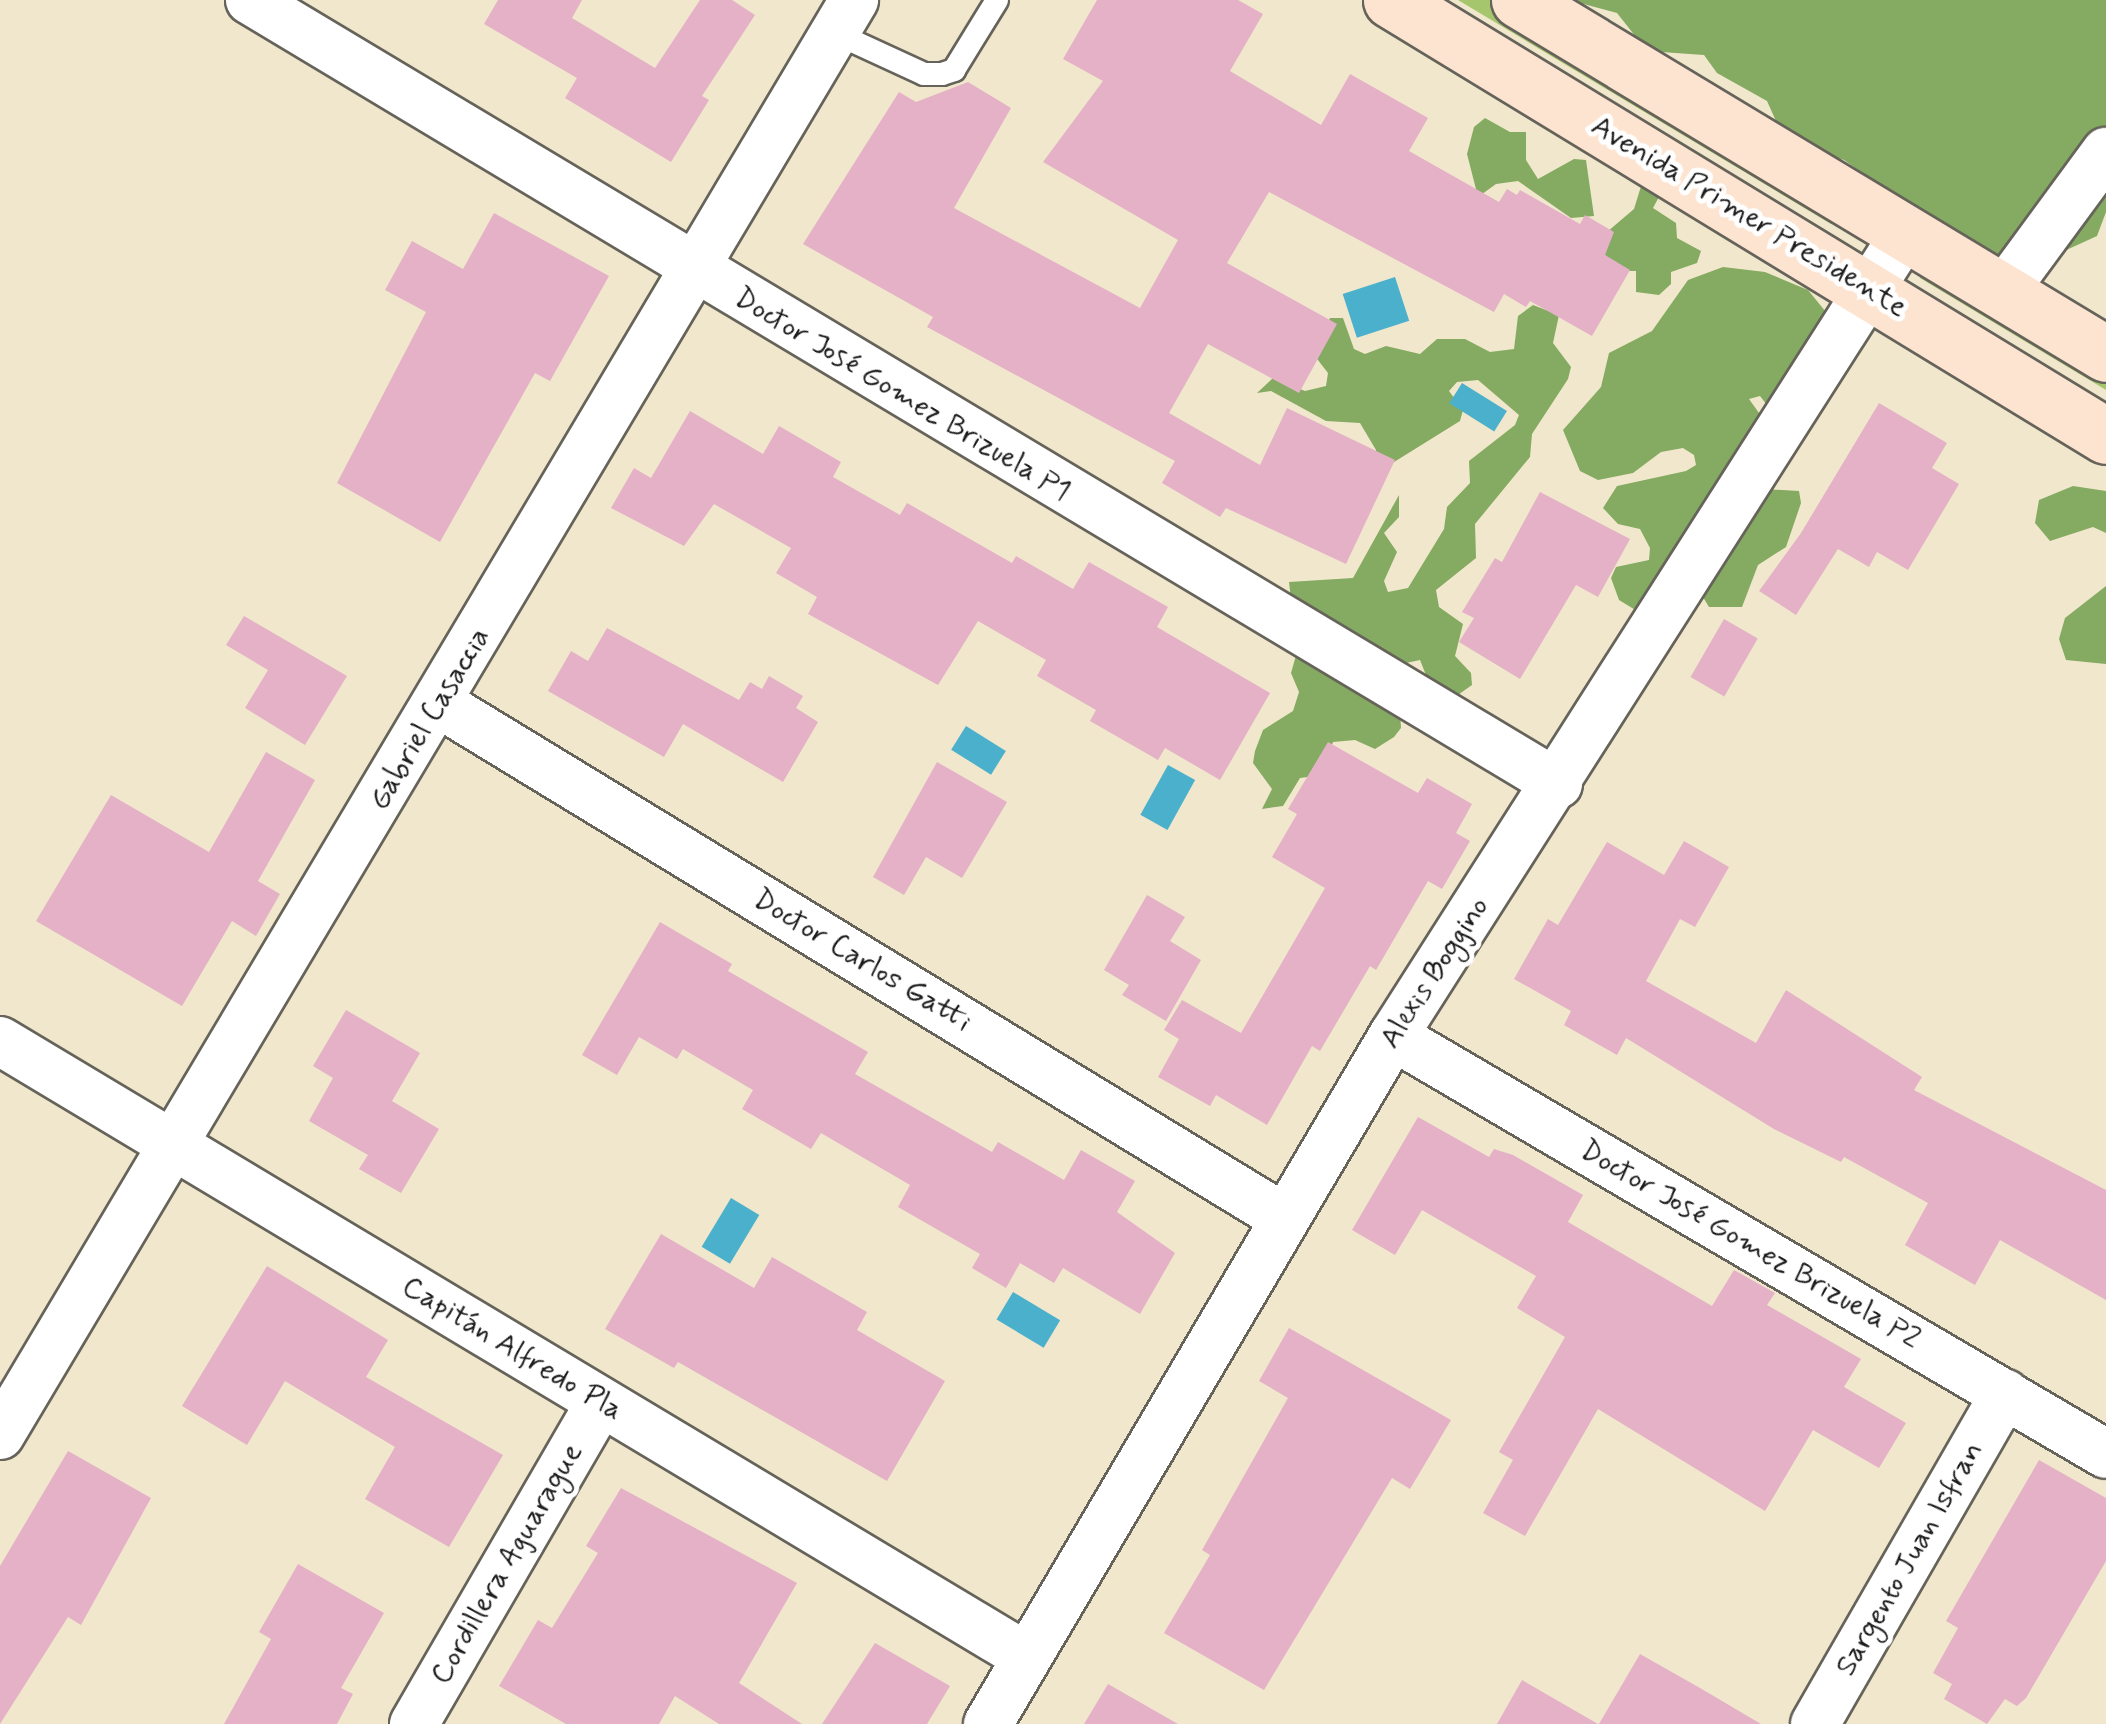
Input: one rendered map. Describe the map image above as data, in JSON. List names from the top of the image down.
{
  "streets": {
    "main road": ["Avenida Primer Presidente"],
    "street": [
      "Doctor José Gomez Brizuela P1",
      "Gabriel Casaccia",
      "Doctor Carlos Gatti",
      "Alexis Boggino",
      "Doctor José Gomez Brizuela P2",
      "Capitán Alfredo Pla",
      "Sargento Juan Isfran",
      "Cordillera Aguarague"
    ]
  },
  "crossings": [
    ["Avenida Primer Presidente", "Alexis Boggino"],
    ["Doctor José Gomez Brizuela P1", "Gabriel Casaccia"],
    ["Doctor José Gomez Brizuela P1", "Alexis Boggino"],
    ["Gabriel Casaccia", "Doctor Carlos Gatti"],
    ["Gabriel Casaccia", "Capitán Alfredo Pla"],
    ["Doctor Carlos Gatti", "Alexis Boggino"],
    ["Alexis Boggino", "Doctor José Gomez Brizuela P2"],
    ["Alexis Boggino", "Capitán Alfredo Pla"],
    ["Doctor José Gomez Brizuela P2", "Sargento Juan Isfran"],
    ["Capitán Alfredo Pla", "Cordillera Aguarague"]
  ]
}
